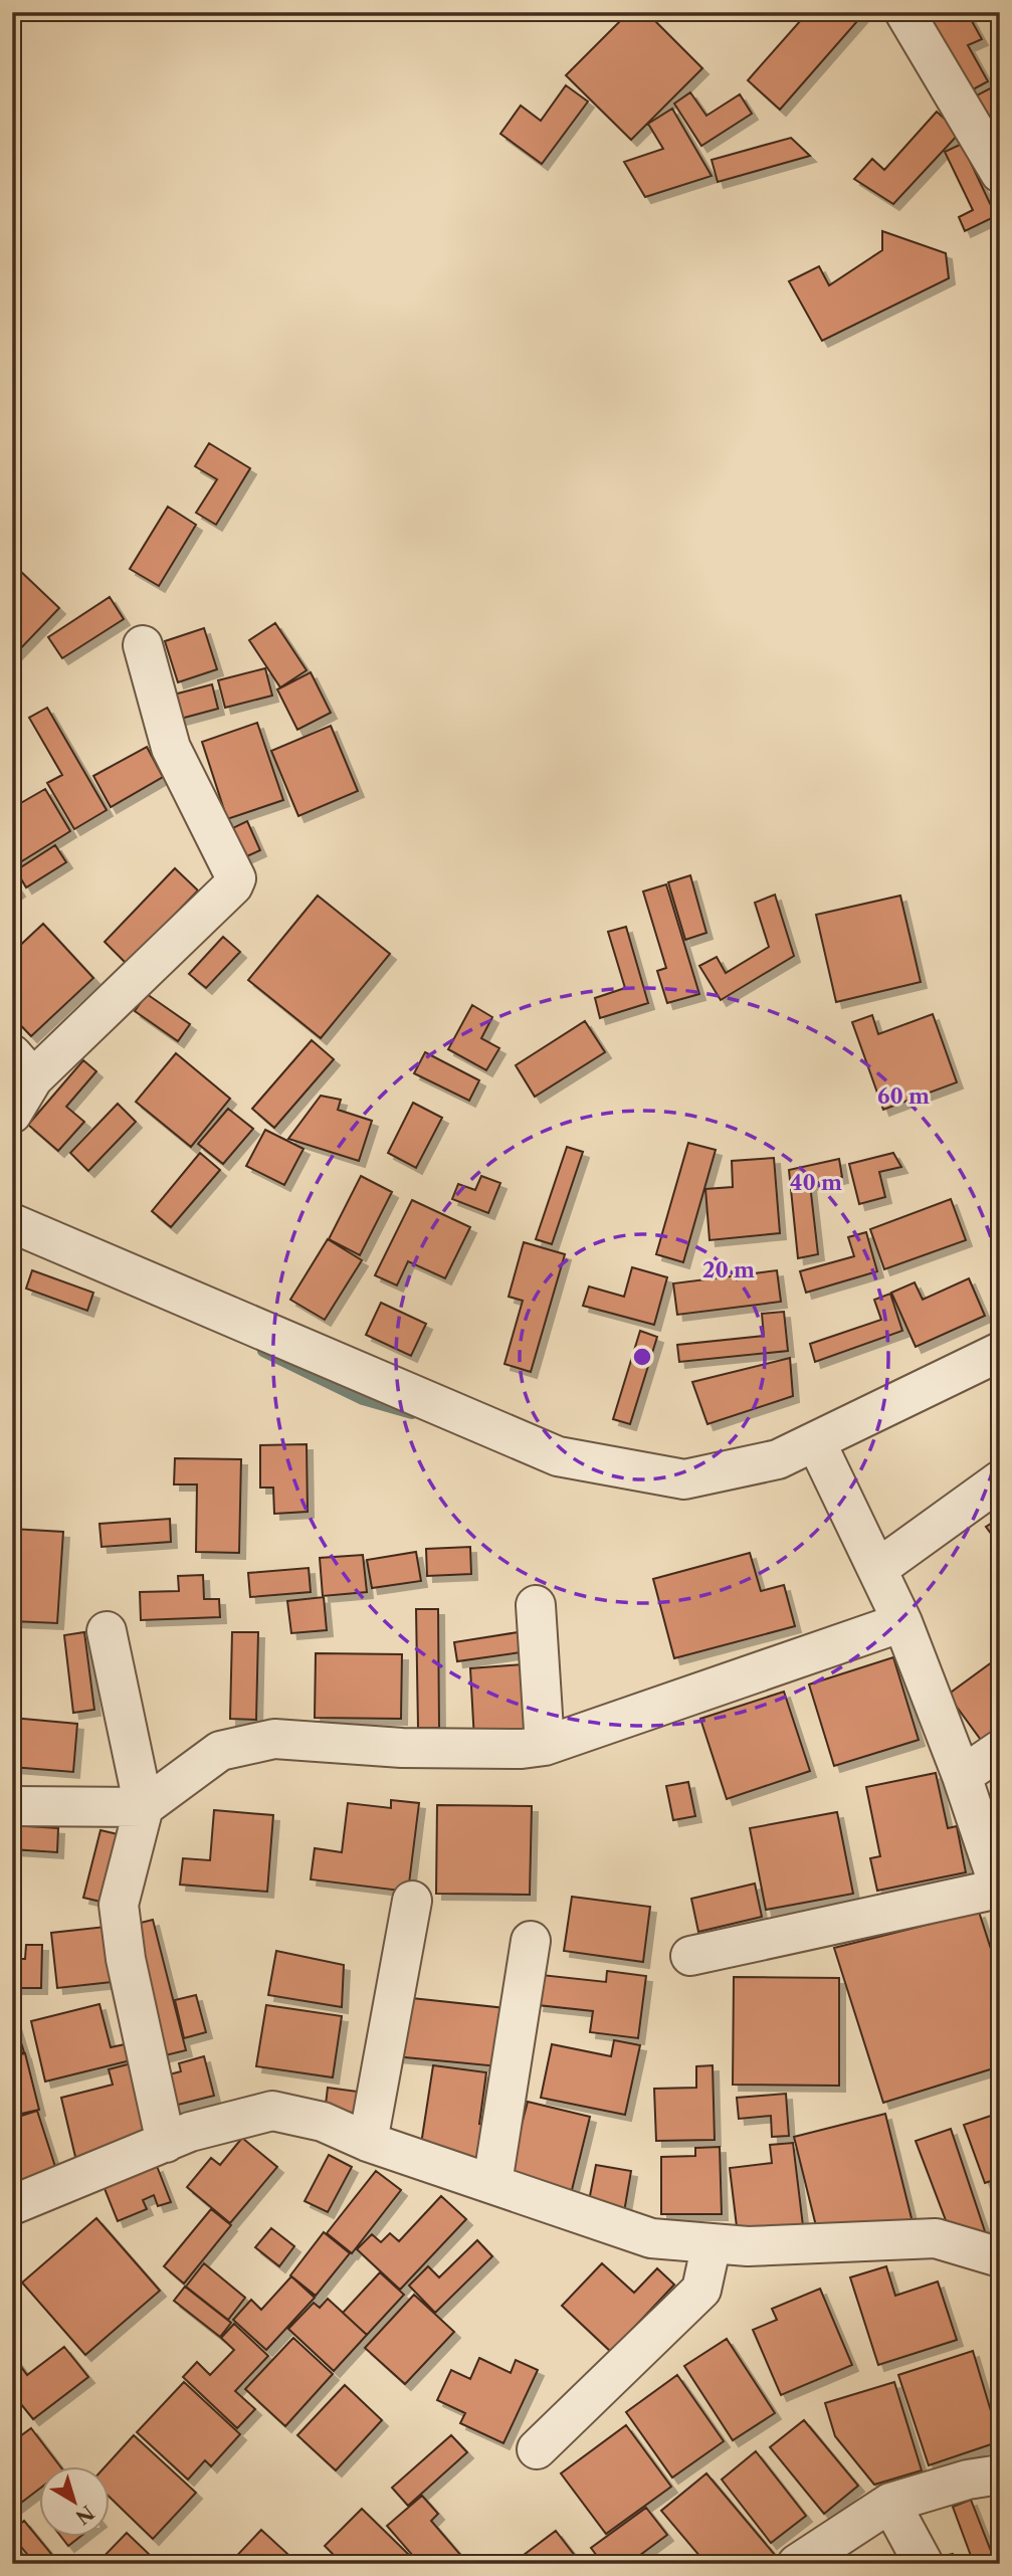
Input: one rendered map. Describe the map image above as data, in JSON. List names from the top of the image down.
{
  "north": "bottom right",
  "rings": ["60 m", "40 m", "20 m"]
}
